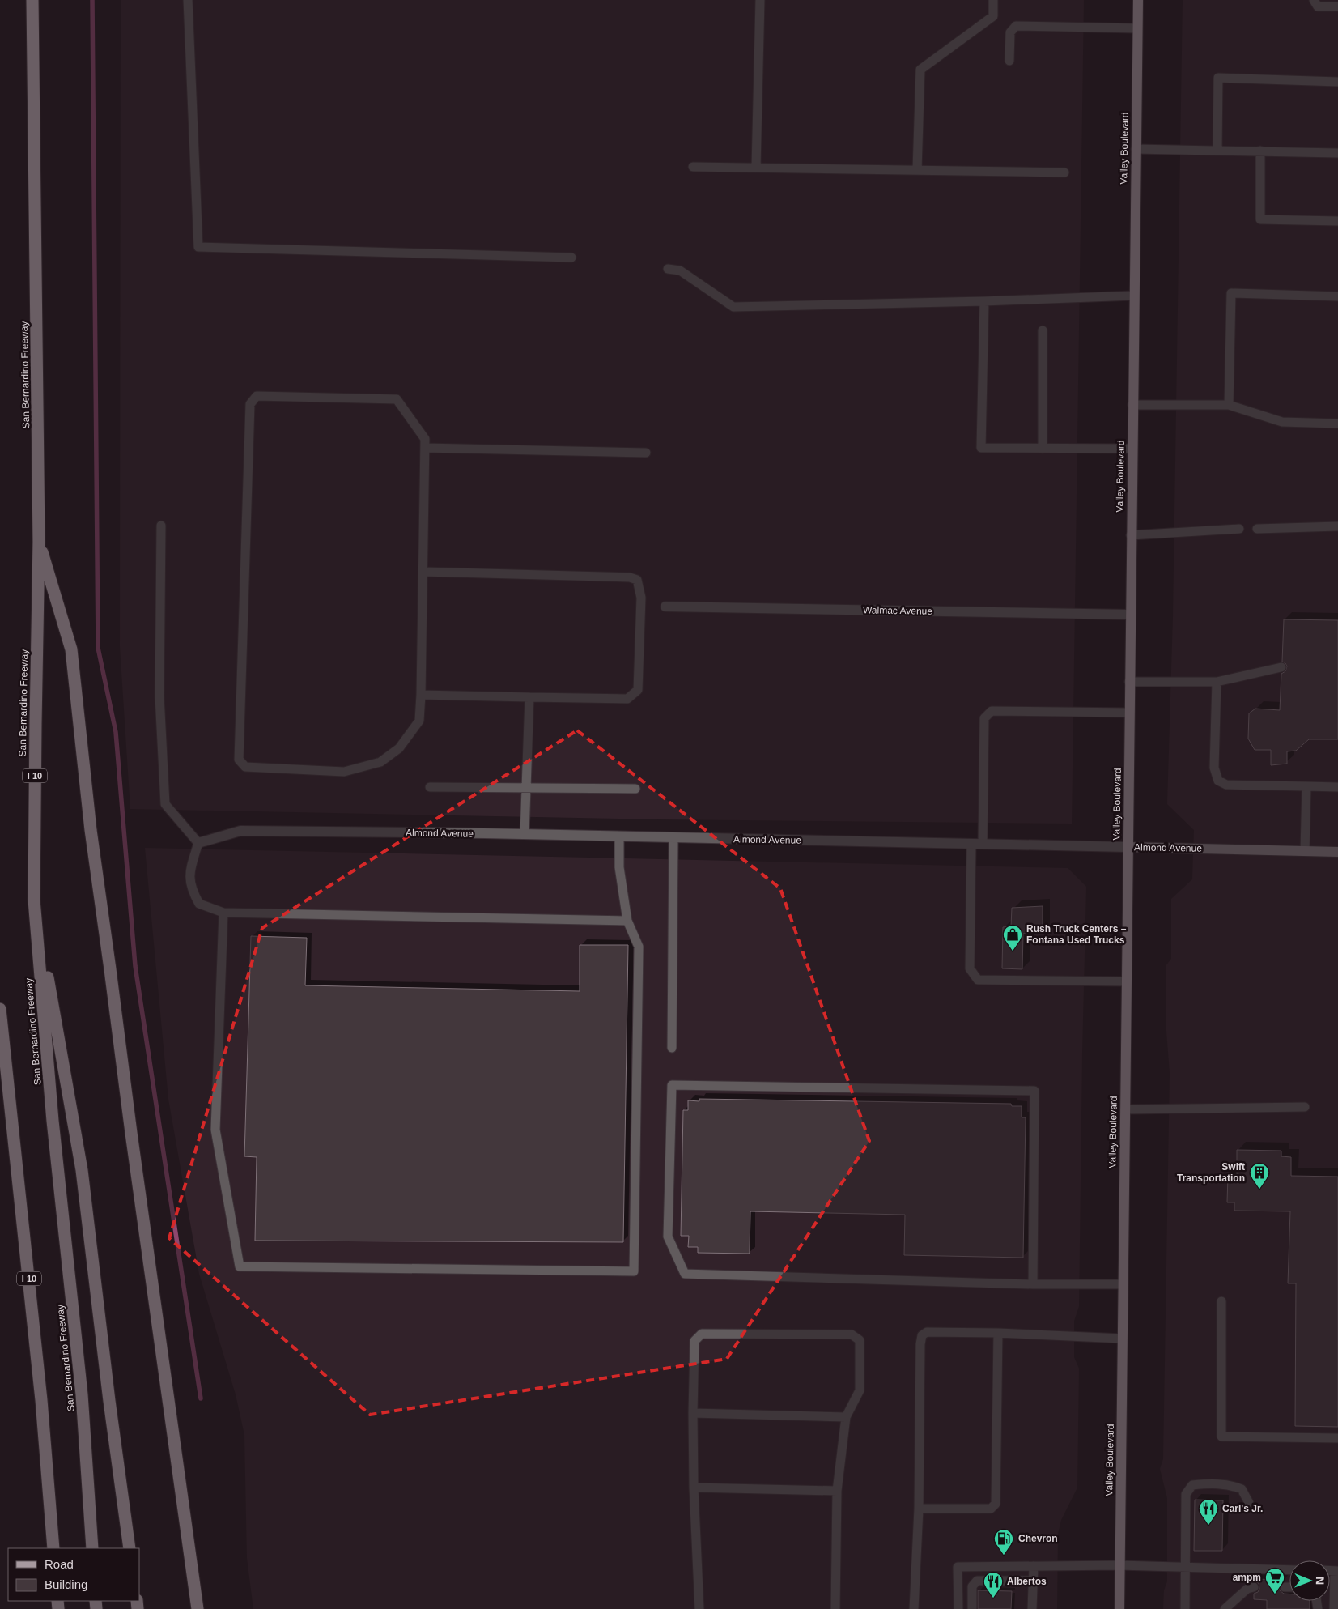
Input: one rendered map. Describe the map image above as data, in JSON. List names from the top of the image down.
{
  "streets": {
    "highway": ["San Bernardino Freeway", "I 10"],
    "main road": ["Valley Boulevard"],
    "street": ["Walmac Avenue", "Almond Avenue"]
  },
  "crossings": [
    ["Valley Boulevard", "Walmac Avenue"],
    ["Valley Boulevard", "Almond Avenue"]
  ],
  "places": {
    "shop": ["Rush Truck Centers – Fontana Used Trucks"],
    "building": ["Swift Transportation"],
    "restaurant": ["Carl's Jr.", "Albertos"],
    "fuel station": ["Chevron"],
    "supermarket": ["ampm"]
  },
  "legend": ["Road", "Building"],
  "north": "right"
}
